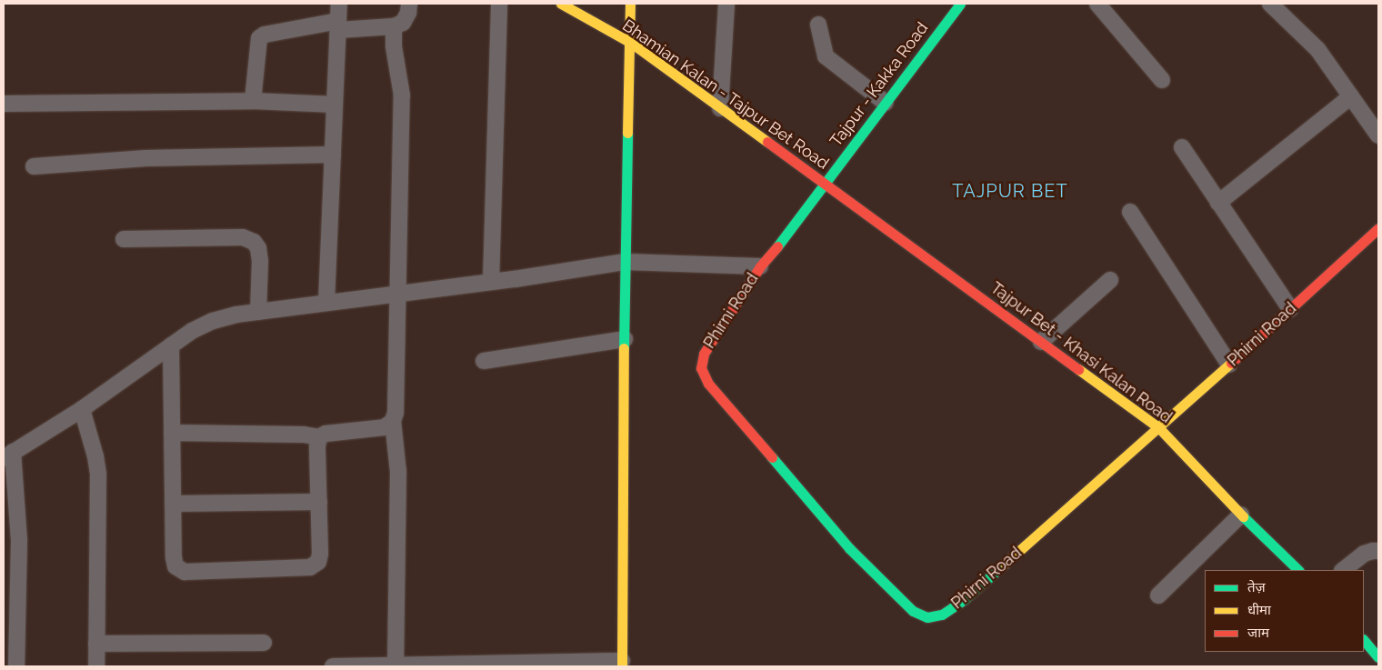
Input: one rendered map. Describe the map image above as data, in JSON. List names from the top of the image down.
{
  "streets": {
    "street": [
      "Tajpur - Kakka Road",
      "Bhamian Kalan - Tajpur Bet Road",
      "Phirni Road",
      "Tajpur Bet - Khasi Kalan Road"
    ]
  },
  "crossings": [
    ["Tajpur - Kakka Road", "Bhamian Kalan - Tajpur Bet Road"],
    ["Tajpur - Kakka Road", "Phirni Road"],
    ["Tajpur - Kakka Road", "Tajpur Bet - Khasi Kalan Road"],
    ["Bhamian Kalan - Tajpur Bet Road", "Phirni Road"],
    ["Bhamian Kalan - Tajpur Bet Road", "Tajpur Bet - Khasi Kalan Road"],
    ["Phirni Road", "Tajpur Bet - Khasi Kalan Road"]
  ],
  "districts": ["TAJPUR BET"],
  "legend": ["तेज़", "धीमा", "जाम"]
}
